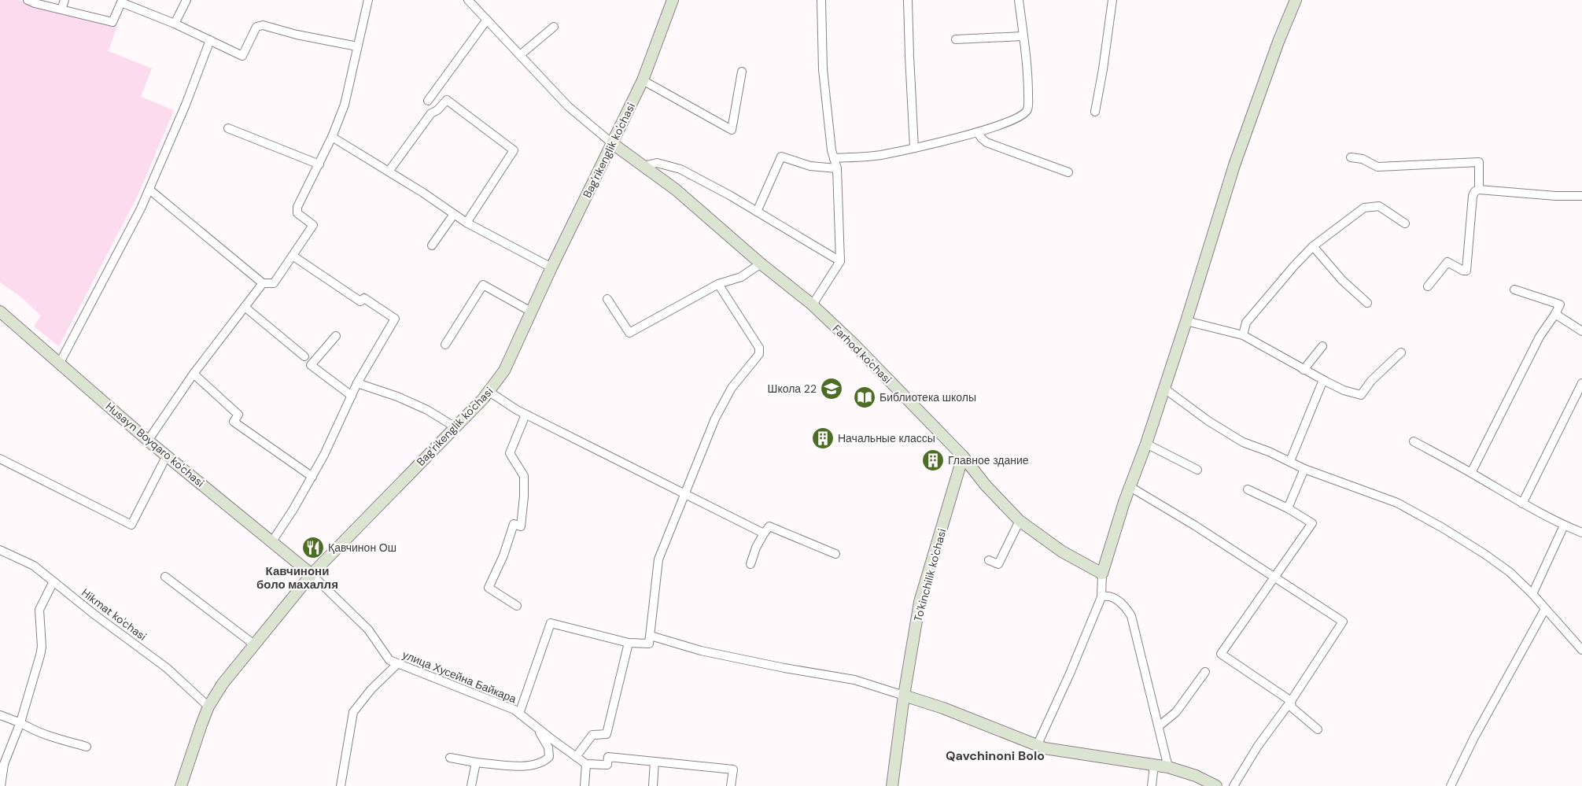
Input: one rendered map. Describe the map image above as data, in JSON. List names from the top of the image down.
{
  "streets": {
    "street": [
      "Bag'rikenglik ko'chasi",
      "Farhod ko'chasi",
      "Husayn Boyqaro ko'chasi",
      "To'kinchilik ko'chasi",
      "Hikmat ko'chasi",
      "улица Хусейна Байкара"
    ]
  },
  "crossings": [
    ["Bag'rikenglik ko'chasi", "Farhod ko'chasi"],
    ["Bag'rikenglik ko'chasi", "Husayn Boyqaro ko'chasi"],
    ["Bag'rikenglik ko'chasi", "Hikmat ko'chasi"],
    ["Bag'rikenglik ko'chasi", "улица Хусейна Байкара"],
    ["Farhod ko'chasi", "To'kinchilik ko'chasi"],
    ["Husayn Boyqaro ko'chasi", "улица Хусейна Байкара"]
  ],
  "districts": ["Кавчинони боло махалля", "Qavchinoni Bolo"],
  "places": {
    "school or university": ["Школа 22"],
    "library": ["Библиотека школы"],
    "building": ["Начальные классы", "Главное здание"],
    "restaurant": ["Қавчинон Ош"]
  }
}
